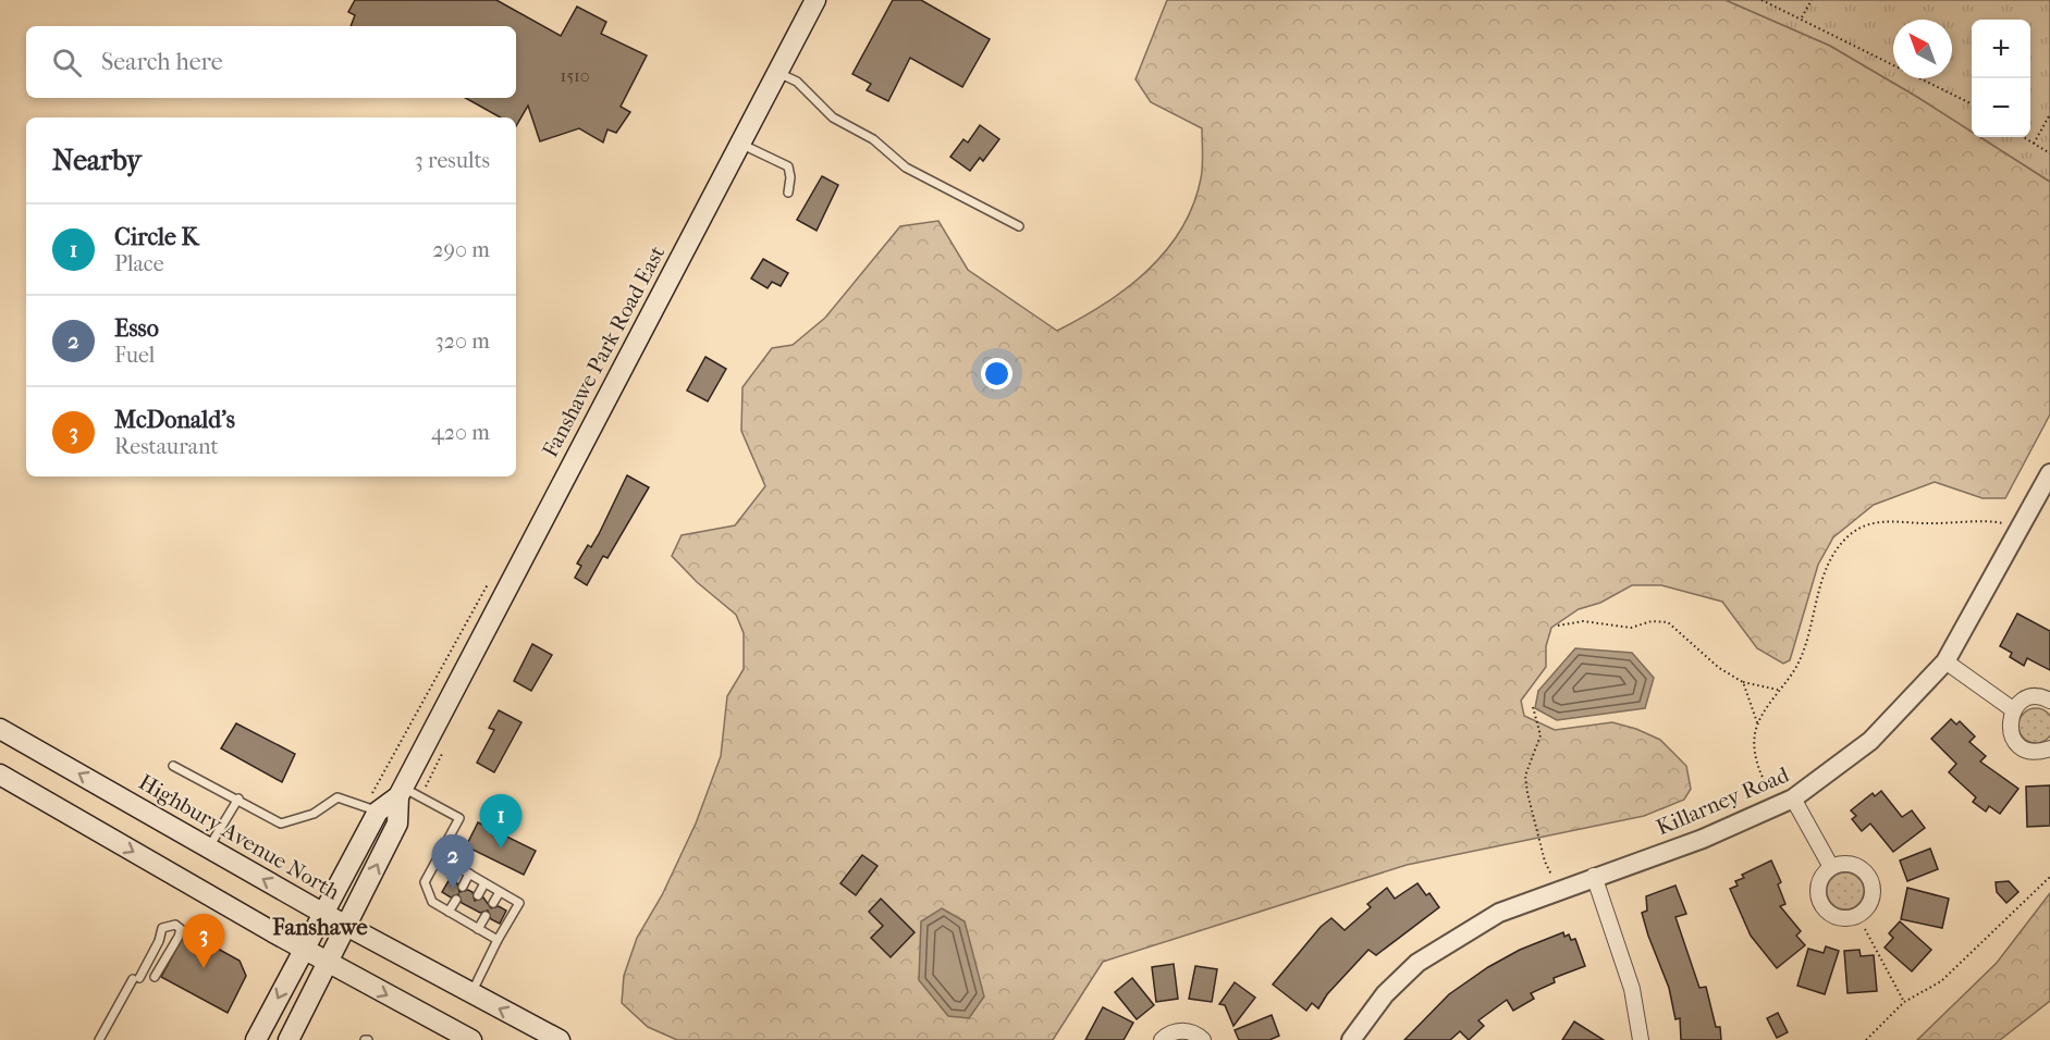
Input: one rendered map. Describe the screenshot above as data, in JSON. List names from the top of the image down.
{
  "streets": {
    "main road": ["Fanshawe Park Road East", "Highbury Avenue North"],
    "street": ["Killarney Road"]
  },
  "crossings": [
    ["Fanshawe Park Road East", "Highbury Avenue North"]
  ],
  "districts": ["Fanshawe"],
  "house_numbers": ["1510"],
  "north": "top left",
  "page": {
    "map_buttons": ["+", "−"],
    "search": "Search here",
    "heading": ["Nearby", "3 results"],
    "list": [
      {
        "mark": "1",
        "name": "Circle K",
        "note": "Place",
        "value": "290 m"
      },
      {
        "mark": "2",
        "name": "Esso",
        "note": "Fuel",
        "value": "320 m"
      },
      {
        "mark": "3",
        "name": "McDonald's",
        "note": "Restaurant",
        "value": "420 m"
      }
    ],
    "pins": ["1", "2", "3"]
  }
}
